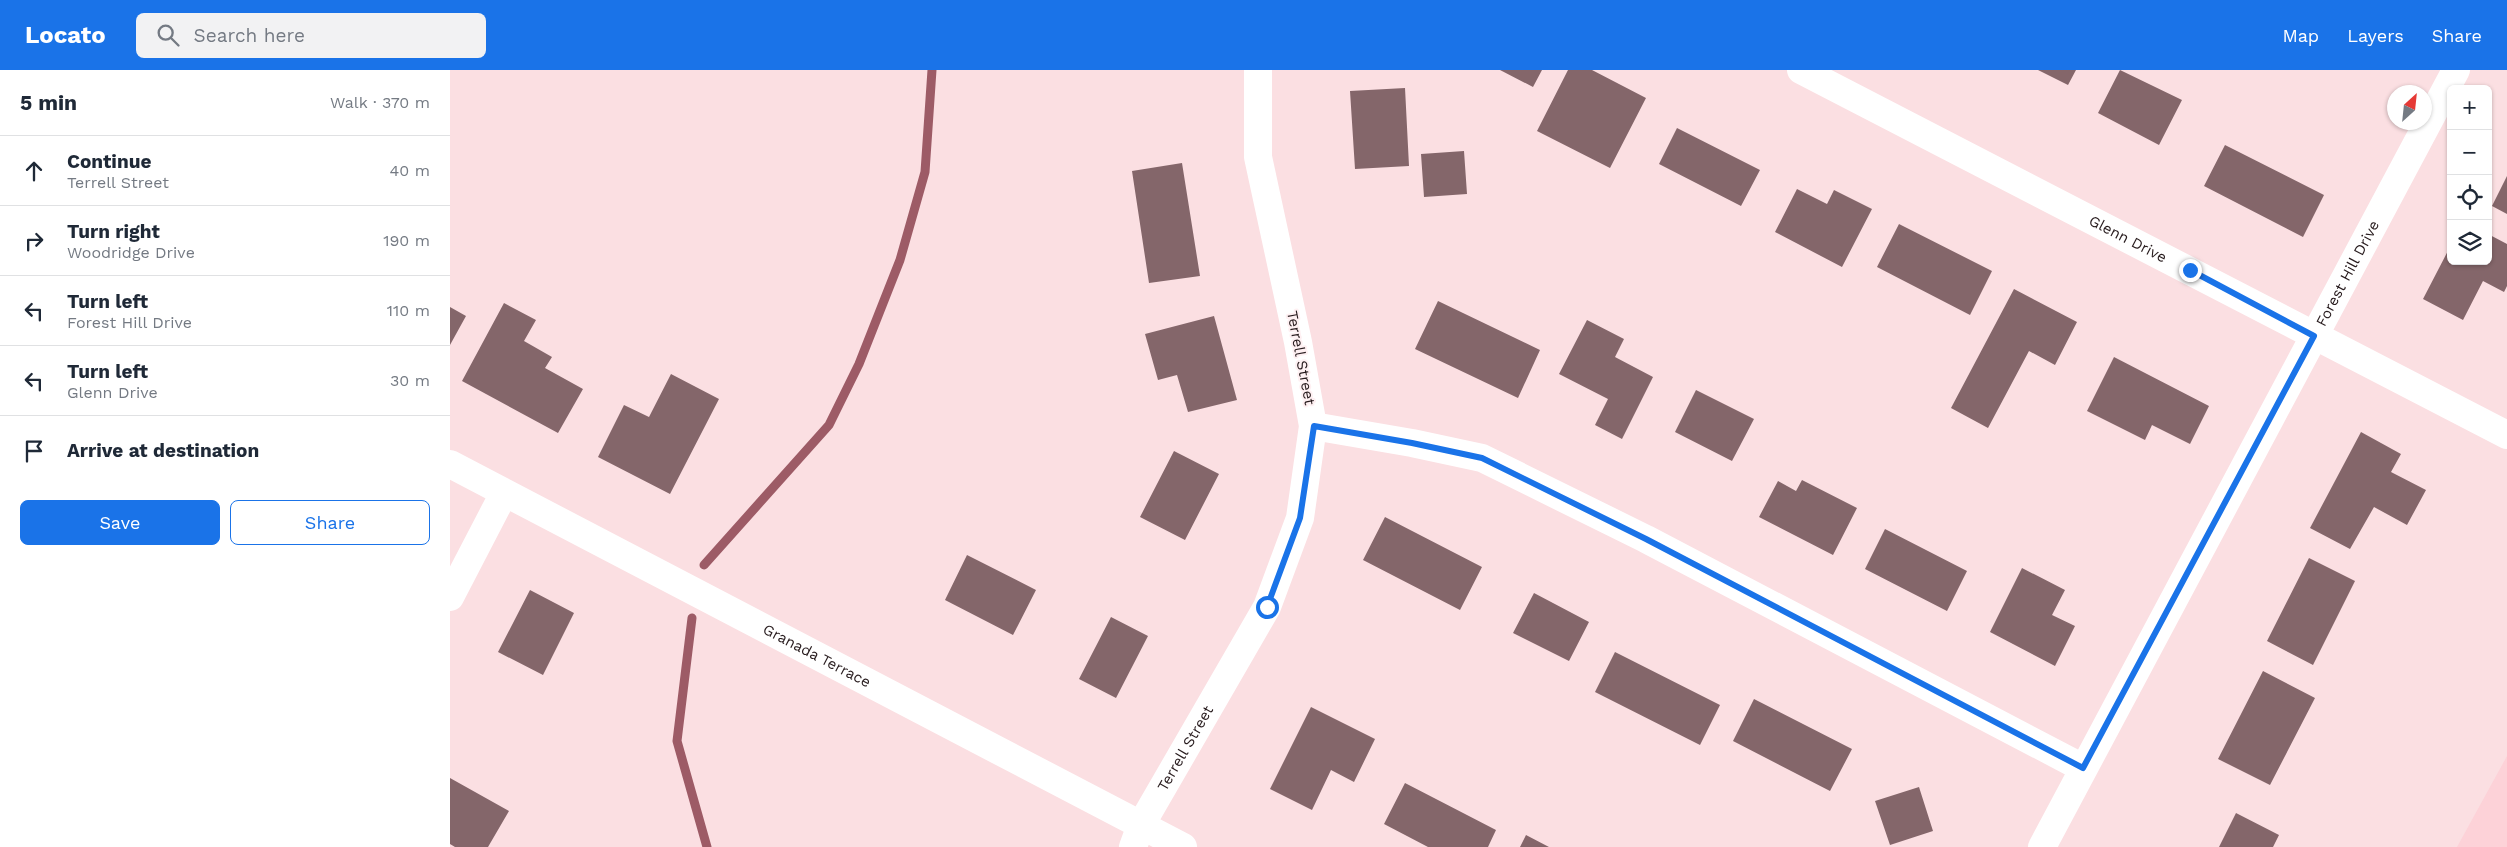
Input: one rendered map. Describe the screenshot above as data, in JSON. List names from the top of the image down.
{
  "streets": {
    "street": [
      "Glenn Drive",
      "Forest Hill Drive",
      "Terrell Street",
      "Granada Terrace"
    ]
  },
  "crossings": [
    ["Glenn Drive", "Forest Hill Drive"],
    ["Terrell Street", "Granada Terrace"]
  ],
  "north": "top right",
  "page": {
    "header": "Locato",
    "search": "Search here",
    "nav": ["Map", "Layers", "Share"],
    "heading": ["5 min", "Walk · 370 m"],
    "map_buttons": ["+", "−"],
    "list": [
      ["Continue", "Terrell Street", "40 m"],
      ["Turn right", "Woodridge Drive", "190 m"],
      ["Turn left", "Forest Hill Drive", "110 m"],
      ["Turn left", "Glenn Drive", "30 m"],
      "Arrive at destination"
    ],
    "buttons": ["Save", "Share"]
  }
}
